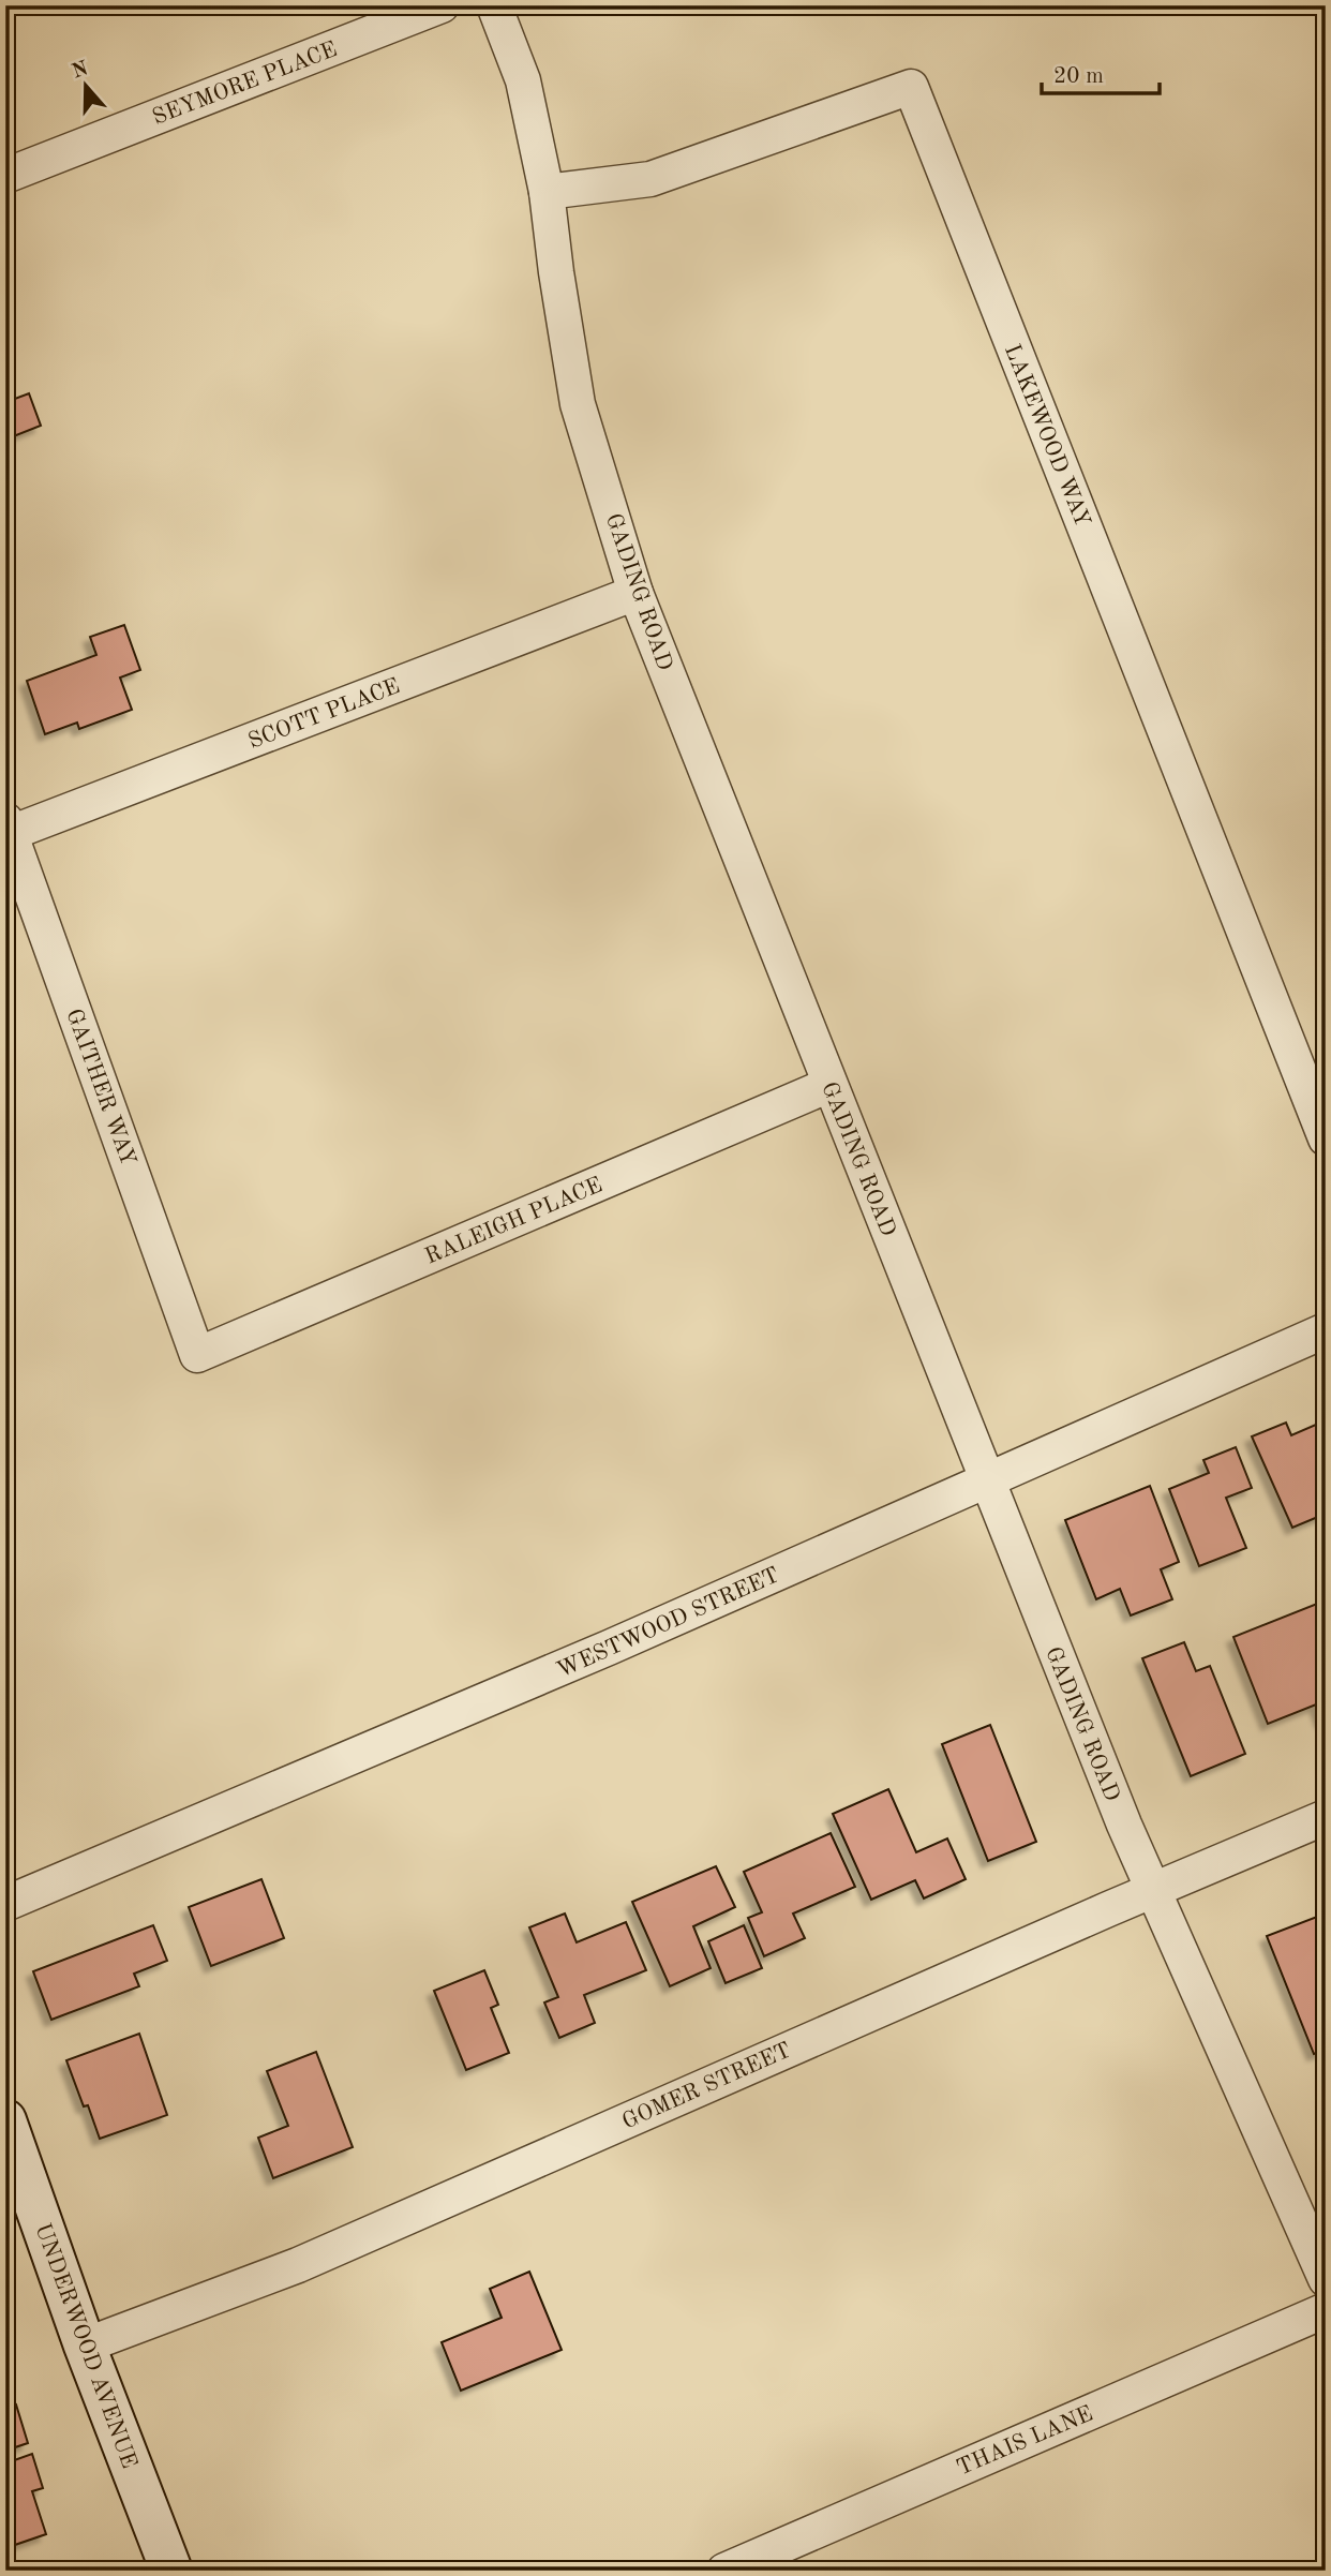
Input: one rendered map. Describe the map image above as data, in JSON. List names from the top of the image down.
{
  "streets": {
    "street": [
      "SEYMORE PLACE",
      "LAKEWOOD WAY",
      "GADING ROAD",
      "SCOTT PLACE",
      "GAITHER WAY",
      "RALEIGH PLACE",
      "WESTWOOD STREET",
      "GOMER STREET",
      "UNDERWOOD AVENUE",
      "THAIS LANE"
    ]
  },
  "crossings": [
    ["LAKEWOOD WAY", "GADING ROAD"],
    ["GADING ROAD", "SCOTT PLACE"],
    ["GADING ROAD", "RALEIGH PLACE"],
    ["GADING ROAD", "WESTWOOD STREET"],
    ["GADING ROAD", "GOMER STREET"],
    ["SCOTT PLACE", "GAITHER WAY"],
    ["GAITHER WAY", "RALEIGH PLACE"],
    ["GOMER STREET", "UNDERWOOD AVENUE"]
  ],
  "scale_bar": "20 m",
  "north": "top"
}
